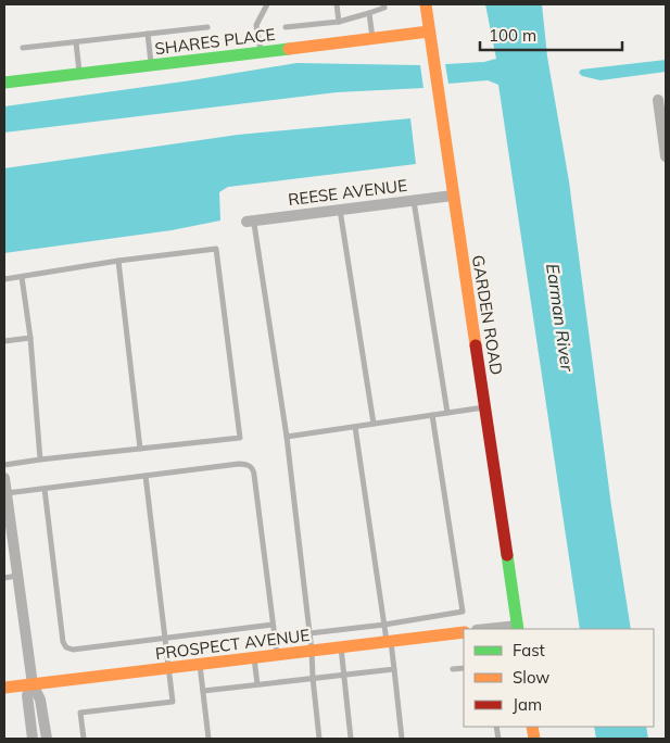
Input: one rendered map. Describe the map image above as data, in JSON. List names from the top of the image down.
{
  "streets": {
    "street": [
      "SHARES PLACE",
      "REESE AVENUE",
      "GARDEN ROAD",
      "PROSPECT AVENUE"
    ]
  },
  "crossings": [
    ["SHARES PLACE", "GARDEN ROAD"],
    ["REESE AVENUE", "GARDEN ROAD"]
  ],
  "water": ["Earman River"],
  "legend": ["Fast", "Slow", "Jam"],
  "scale_bar": "100 m"
}
